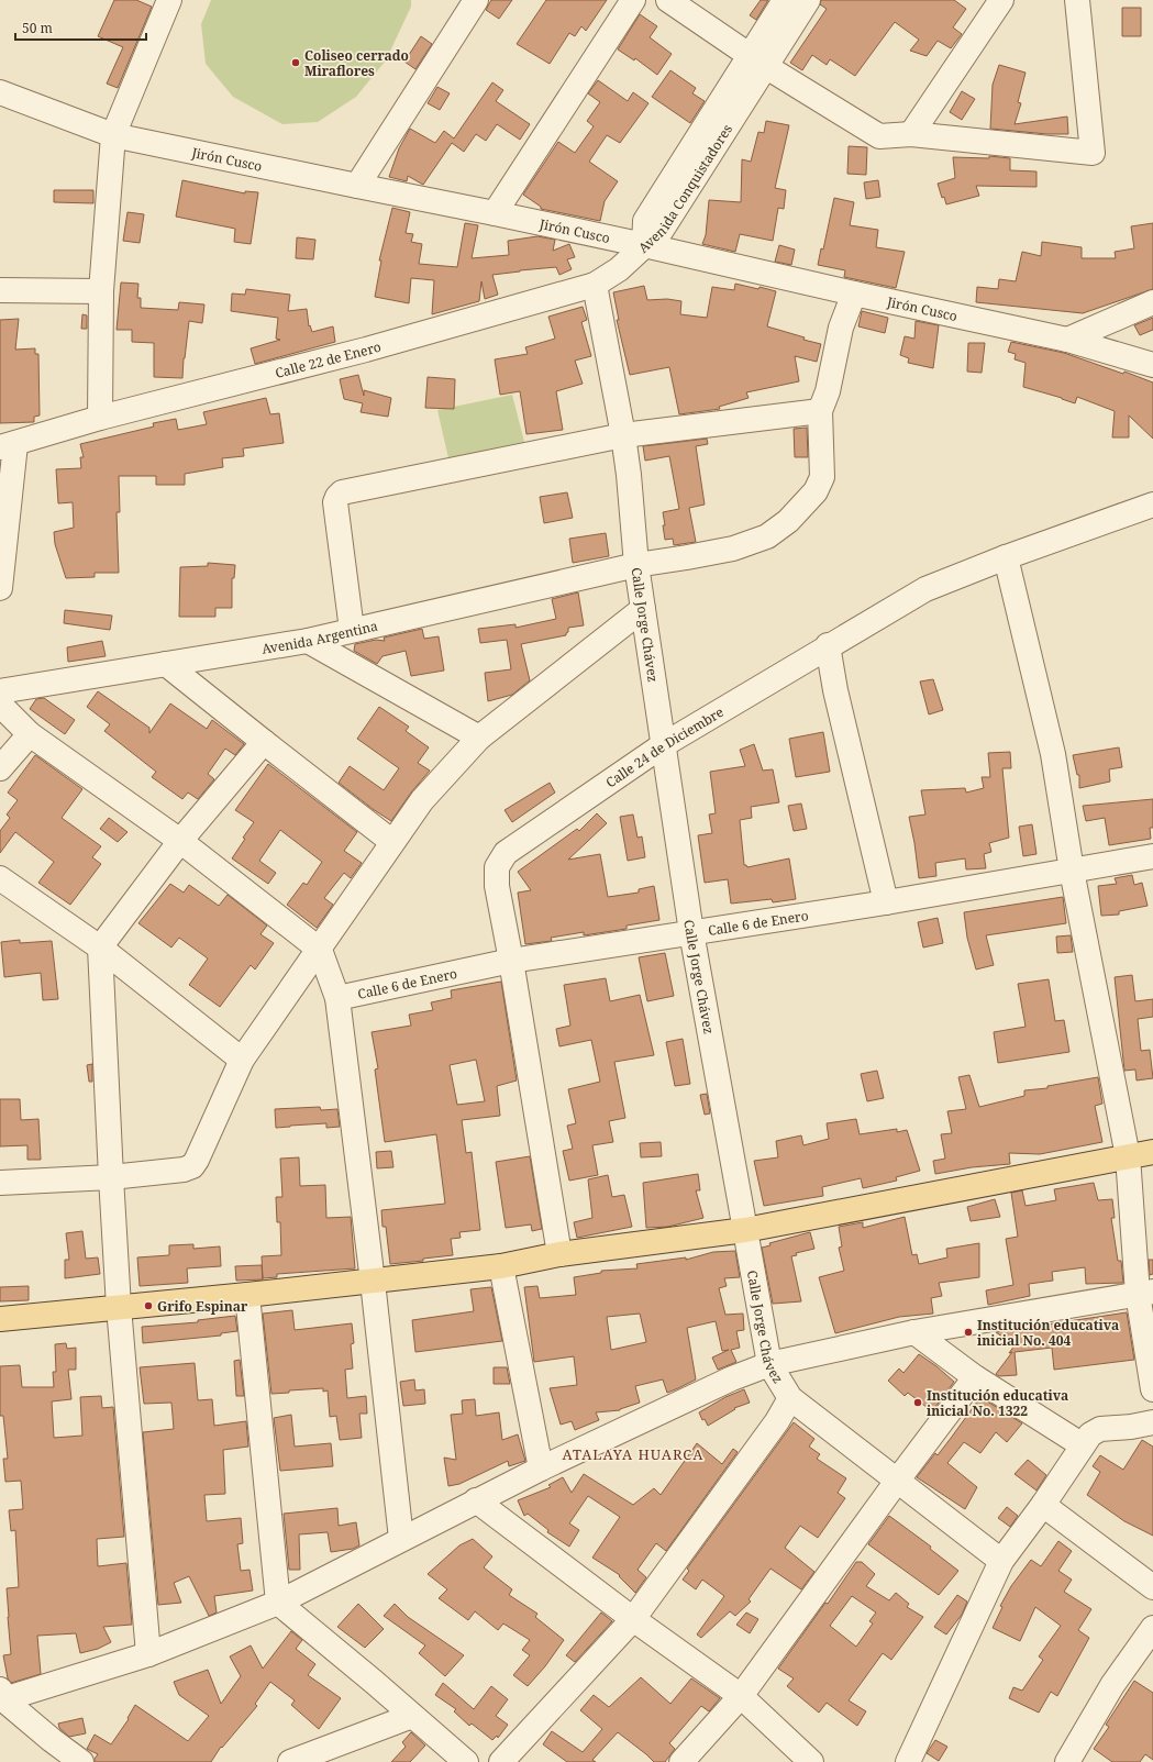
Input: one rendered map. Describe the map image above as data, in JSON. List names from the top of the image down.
{
  "streets": {
    "street": [
      "Jirón Cusco",
      "Avenida Conquistadores",
      "Calle 22 de Enero",
      "Calle Jorge Chávez",
      "Avenida Argentina",
      "Calle 24 de Diciembre",
      "Calle 6 de Enero"
    ]
  },
  "crossings": [
    ["Jirón Cusco", "Avenida Conquistadores"],
    ["Jirón Cusco", "Calle 22 de Enero"],
    ["Avenida Conquistadores", "Calle 22 de Enero"],
    ["Calle 22 de Enero", "Calle Jorge Chávez"],
    ["Calle Jorge Chávez", "Avenida Argentina"],
    ["Calle Jorge Chávez", "Calle 24 de Diciembre"],
    ["Calle Jorge Chávez", "Calle 6 de Enero"],
    ["Calle 24 de Diciembre", "Calle 6 de Enero"]
  ],
  "districts": ["ATALAYA HUARCA"],
  "places": [
    "Coliseo cerrado Miraflores",
    "Grifo Espinar",
    "Institución educativa inicial No. 404",
    "Institución educativa inicial No. 1322"
  ],
  "scale_bar": "50 m"
}
